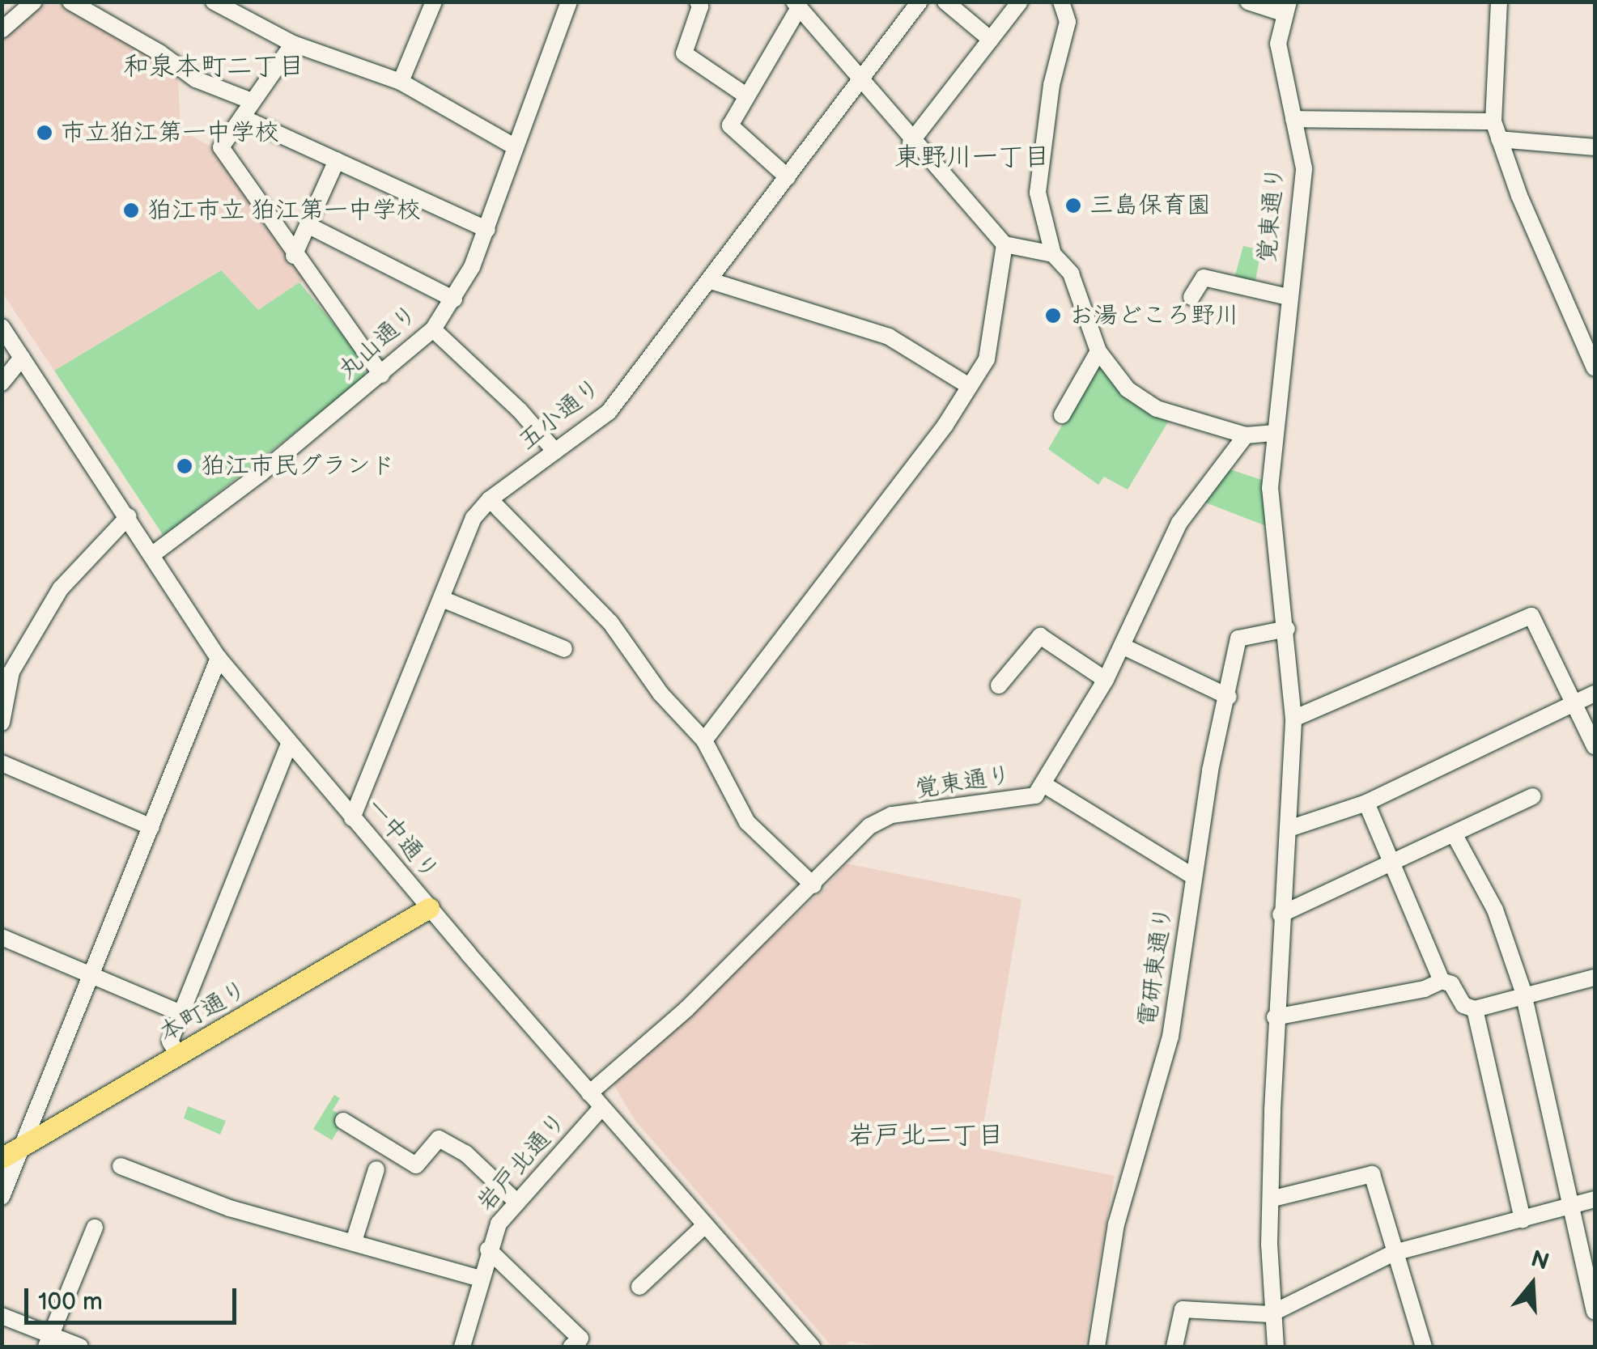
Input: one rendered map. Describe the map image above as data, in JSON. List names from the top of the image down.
{
  "streets": {
    "main road": ["本町通り"],
    "street": [
      "覚東通り",
      "丸山通り",
      "五小通り",
      "一中通り",
      "電研東通り",
      "岩戸北通り"
    ]
  },
  "crossings": [
    ["覚東通り", "一中通り"],
    ["覚東通り", "電研東通り"],
    ["丸山通り", "一中通り"],
    ["五小通り", "一中通り"],
    ["一中通り", "本町通り"],
    ["一中通り", "岩戸北通り"]
  ],
  "districts": ["和泉本町二丁目", "東野川一丁目", "岩戸北二丁目"],
  "places": [
    "市立狛江第一中学校",
    "三島保育園",
    "狛江市立 狛江第一中学校",
    "お湯どころ野川",
    "狛江市民グランド"
  ],
  "scale_bar": "100 m",
  "north": "top"
}
